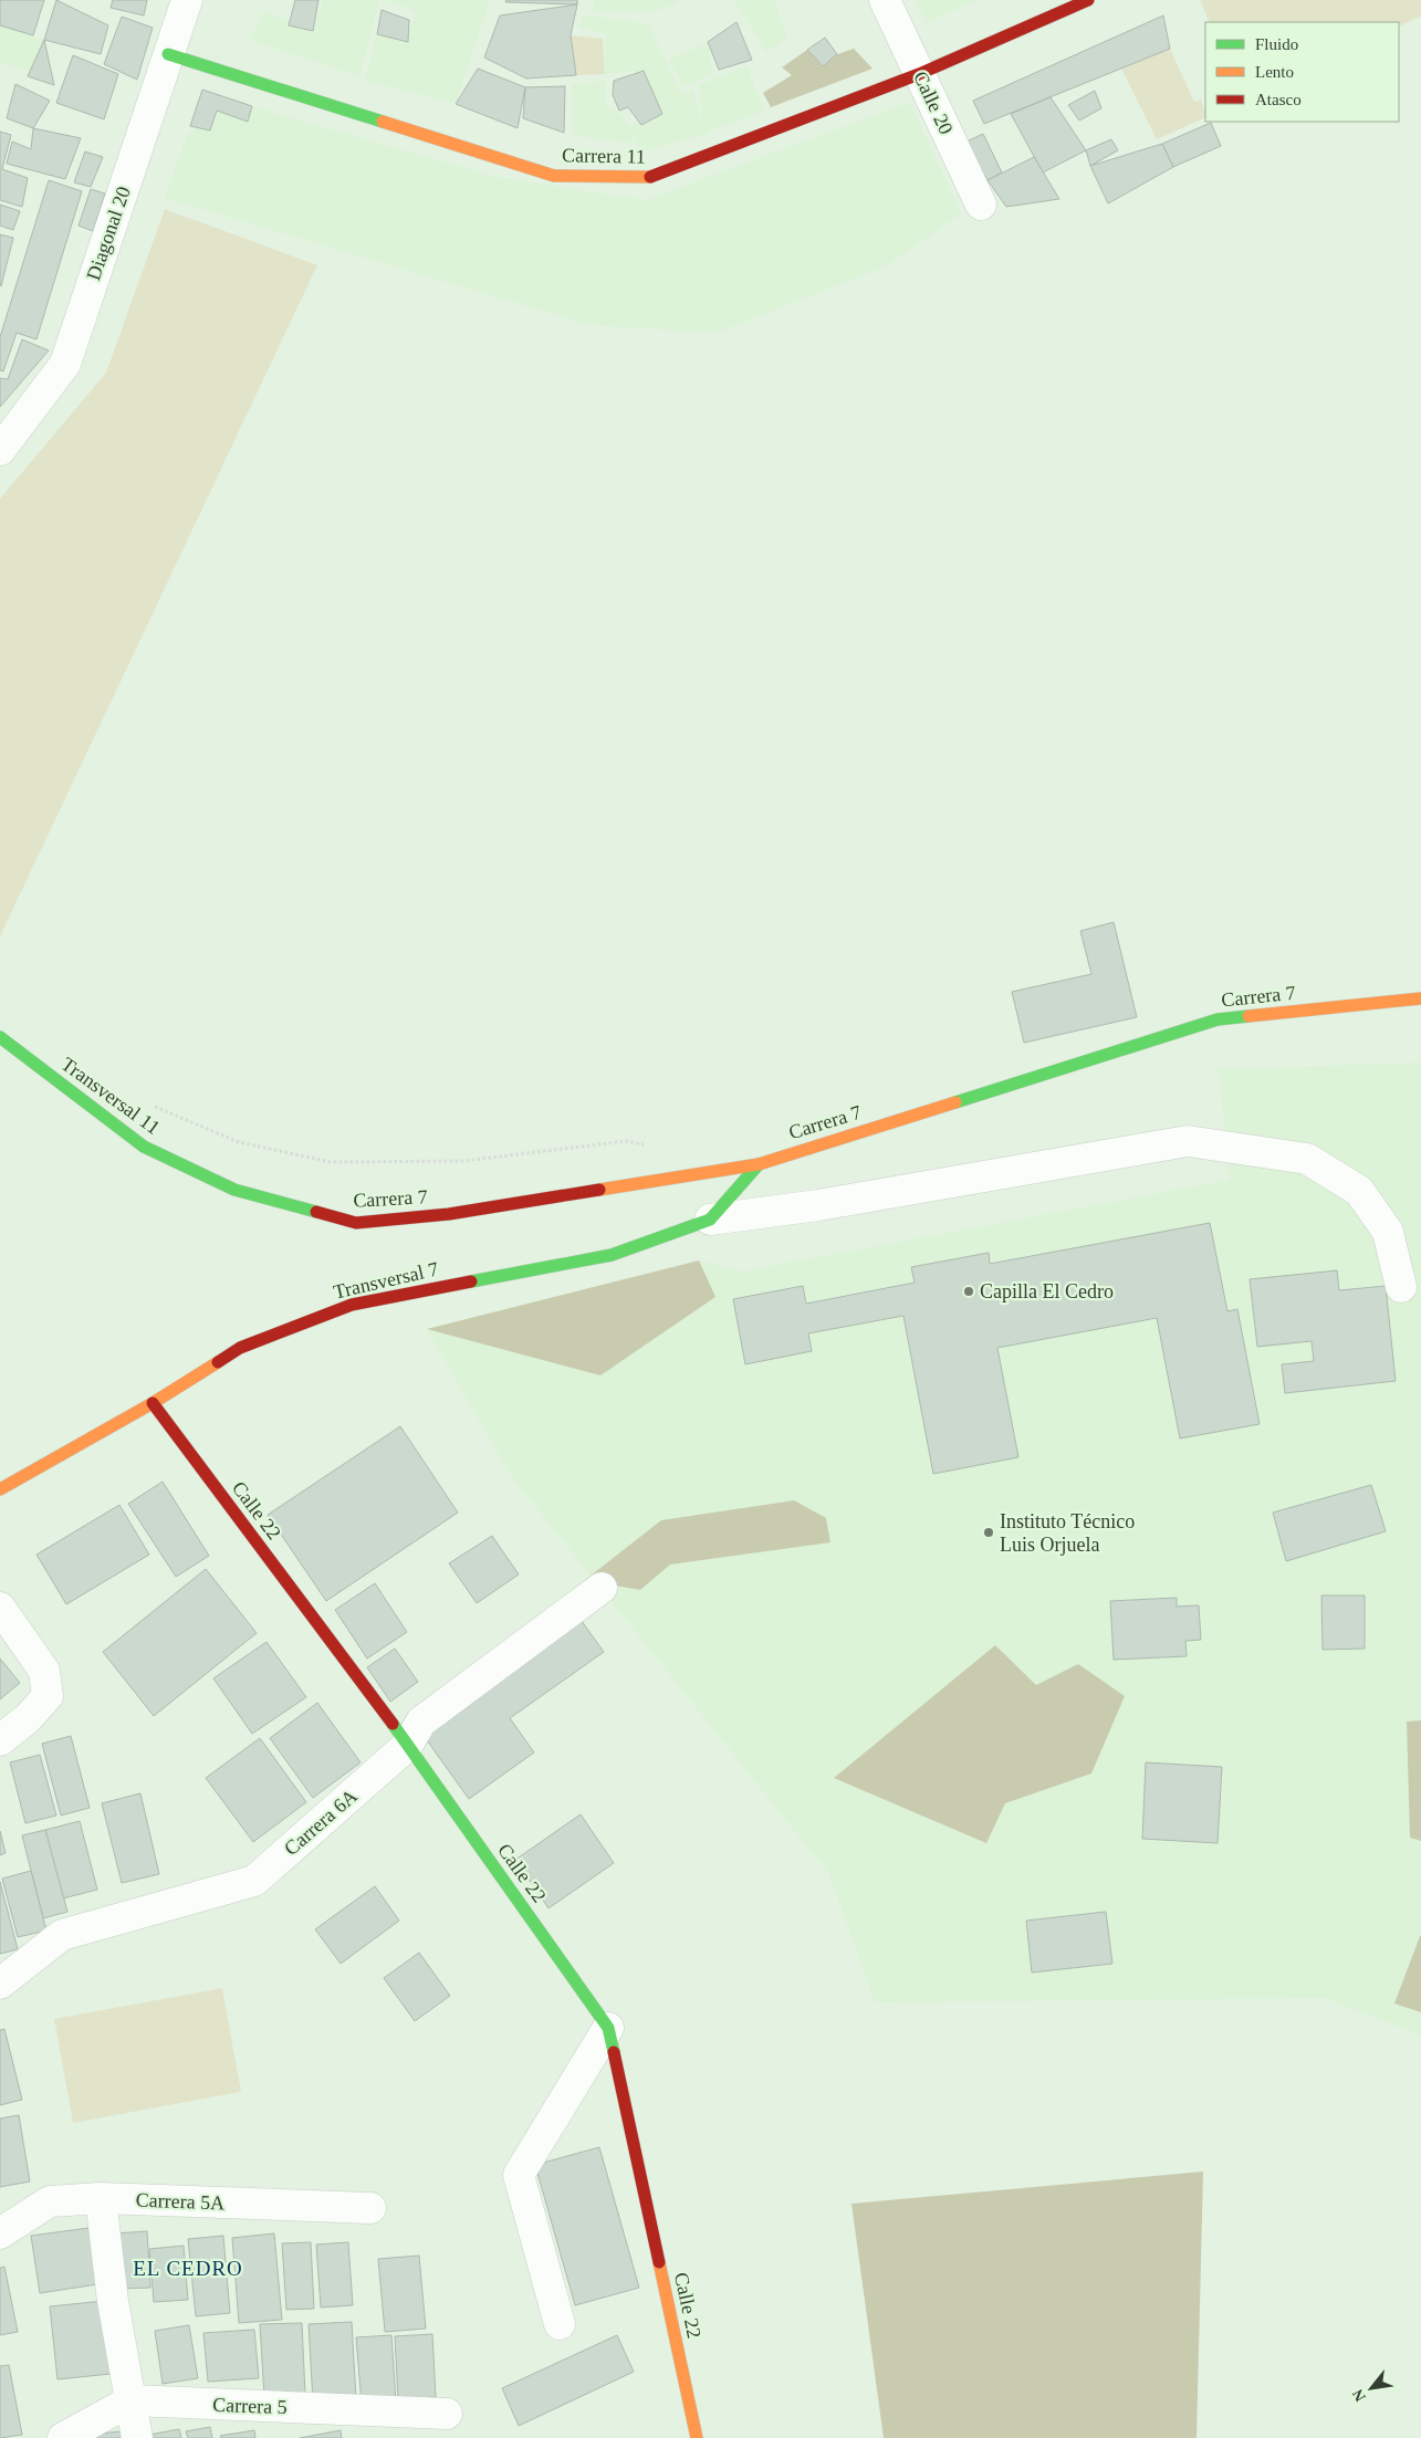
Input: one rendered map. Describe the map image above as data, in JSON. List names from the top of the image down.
{
  "streets": {
    "street": [
      "Calle 20",
      "Carrera 11",
      "Diagonal 20",
      "Carrera 7",
      "Transversal 11",
      "Transversal 7",
      "Calle 22",
      "Carrera 6A",
      "Carrera 5A",
      "Carrera 5"
    ]
  },
  "crossings": [
    ["Calle 20", "Carrera 11"],
    ["Carrera 11", "Diagonal 20"],
    ["Carrera 7", "Transversal 11"],
    ["Carrera 7", "Transversal 7"],
    ["Transversal 7", "Calle 22"],
    ["Calle 22", "Carrera 6A"]
  ],
  "districts": ["EL CEDRO"],
  "places": ["Capilla El Cedro", "Instituto Técnico Luis Orjuela"],
  "legend": ["Fluido", "Lento", "Atasco"],
  "north": "bottom left"
}
